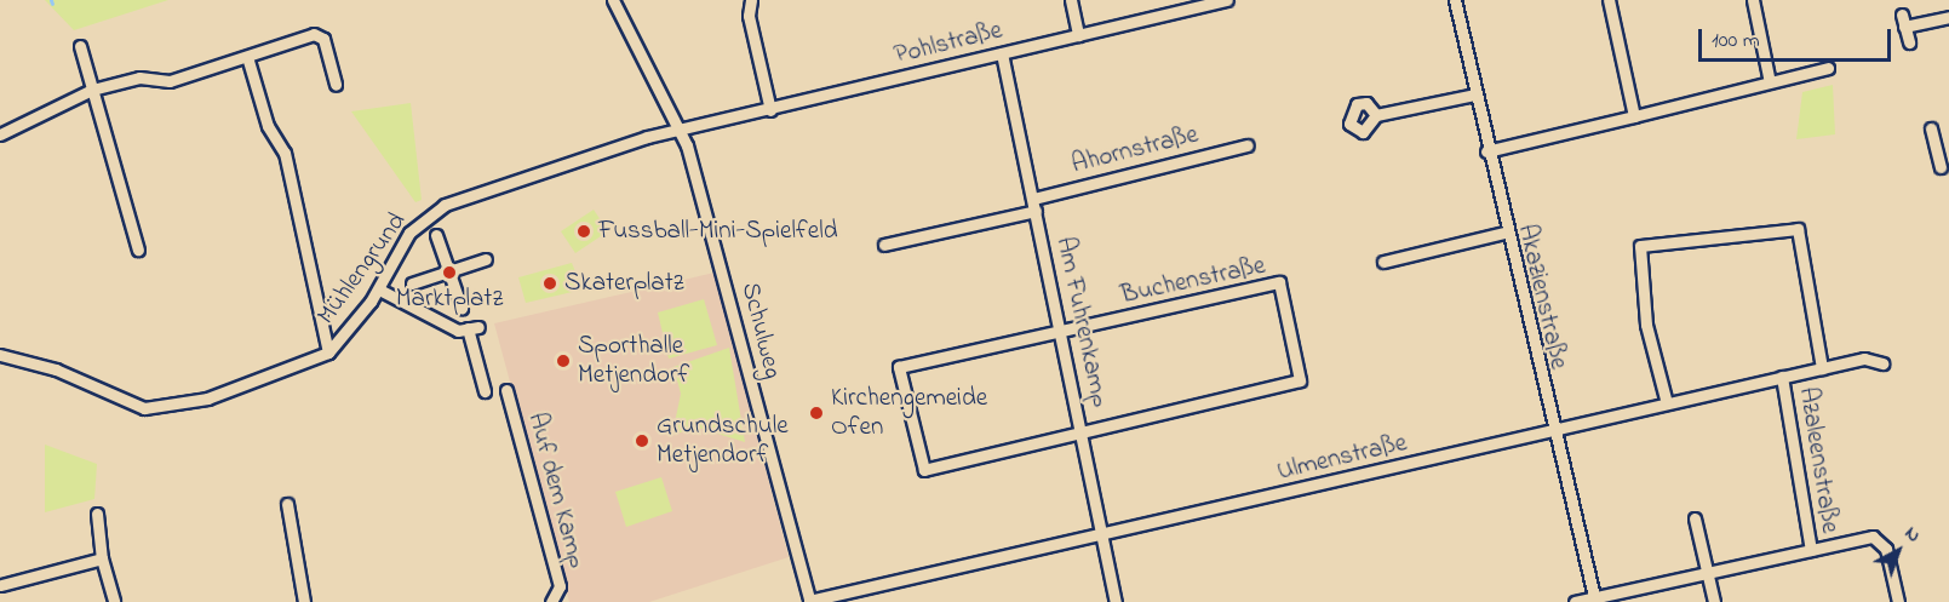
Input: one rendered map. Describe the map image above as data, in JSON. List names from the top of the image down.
{
  "streets": {
    "street": [
      "Pohlstraße",
      "Ahornstraße",
      "Mühlengrund",
      "Buchenstraße",
      "Akazienstraße",
      "Am Fuhrenkamp",
      "Schulweg",
      "Ulmenstraße",
      "Azaleenstraße",
      "Auf dem Kamp"
    ]
  },
  "crossings": [
    ["Pohlstraße", "Mühlengrund"],
    ["Pohlstraße", "Am Fuhrenkamp"],
    ["Pohlstraße", "Schulweg"],
    ["Ahornstraße", "Am Fuhrenkamp"],
    ["Mühlengrund", "Schulweg"],
    ["Buchenstraße", "Am Fuhrenkamp"],
    ["Akazienstraße", "Ulmenstraße"],
    ["Am Fuhrenkamp", "Ulmenstraße"],
    ["Schulweg", "Ulmenstraße"],
    ["Ulmenstraße", "Azaleenstraße"]
  ],
  "places": [
    "Fussball-Mini-Spielfeld",
    "Marktplatz",
    "Skaterplatz",
    "Sporthalle Metjendorf",
    "Kirchengemeide Ofen",
    "Grundschule Metjendorf"
  ],
  "scale_bar": "100 m",
  "north": "top right"
}
